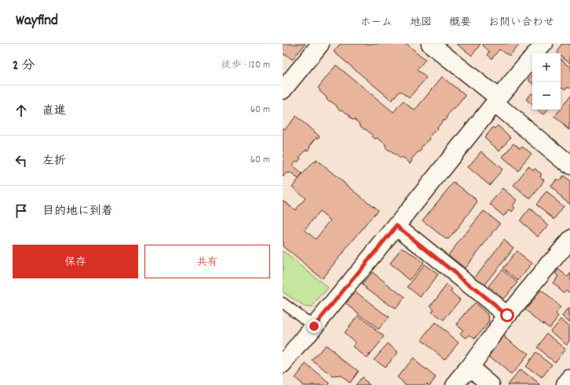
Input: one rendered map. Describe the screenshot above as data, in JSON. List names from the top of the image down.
{
  "page": {
    "header": "Wayfind",
    "nav": [
      "ホーム",
      "地図",
      "概要",
      "お問い合わせ"
    ],
    "heading": ["2 分", "徒歩 · 120 m"],
    "map_buttons": ["+", "−"],
    "list": [
      ["直進", "60 m"],
      ["左折", "60 m"],
      "目的地に到着"
    ],
    "buttons": ["保存", "共有"]
  }
}
